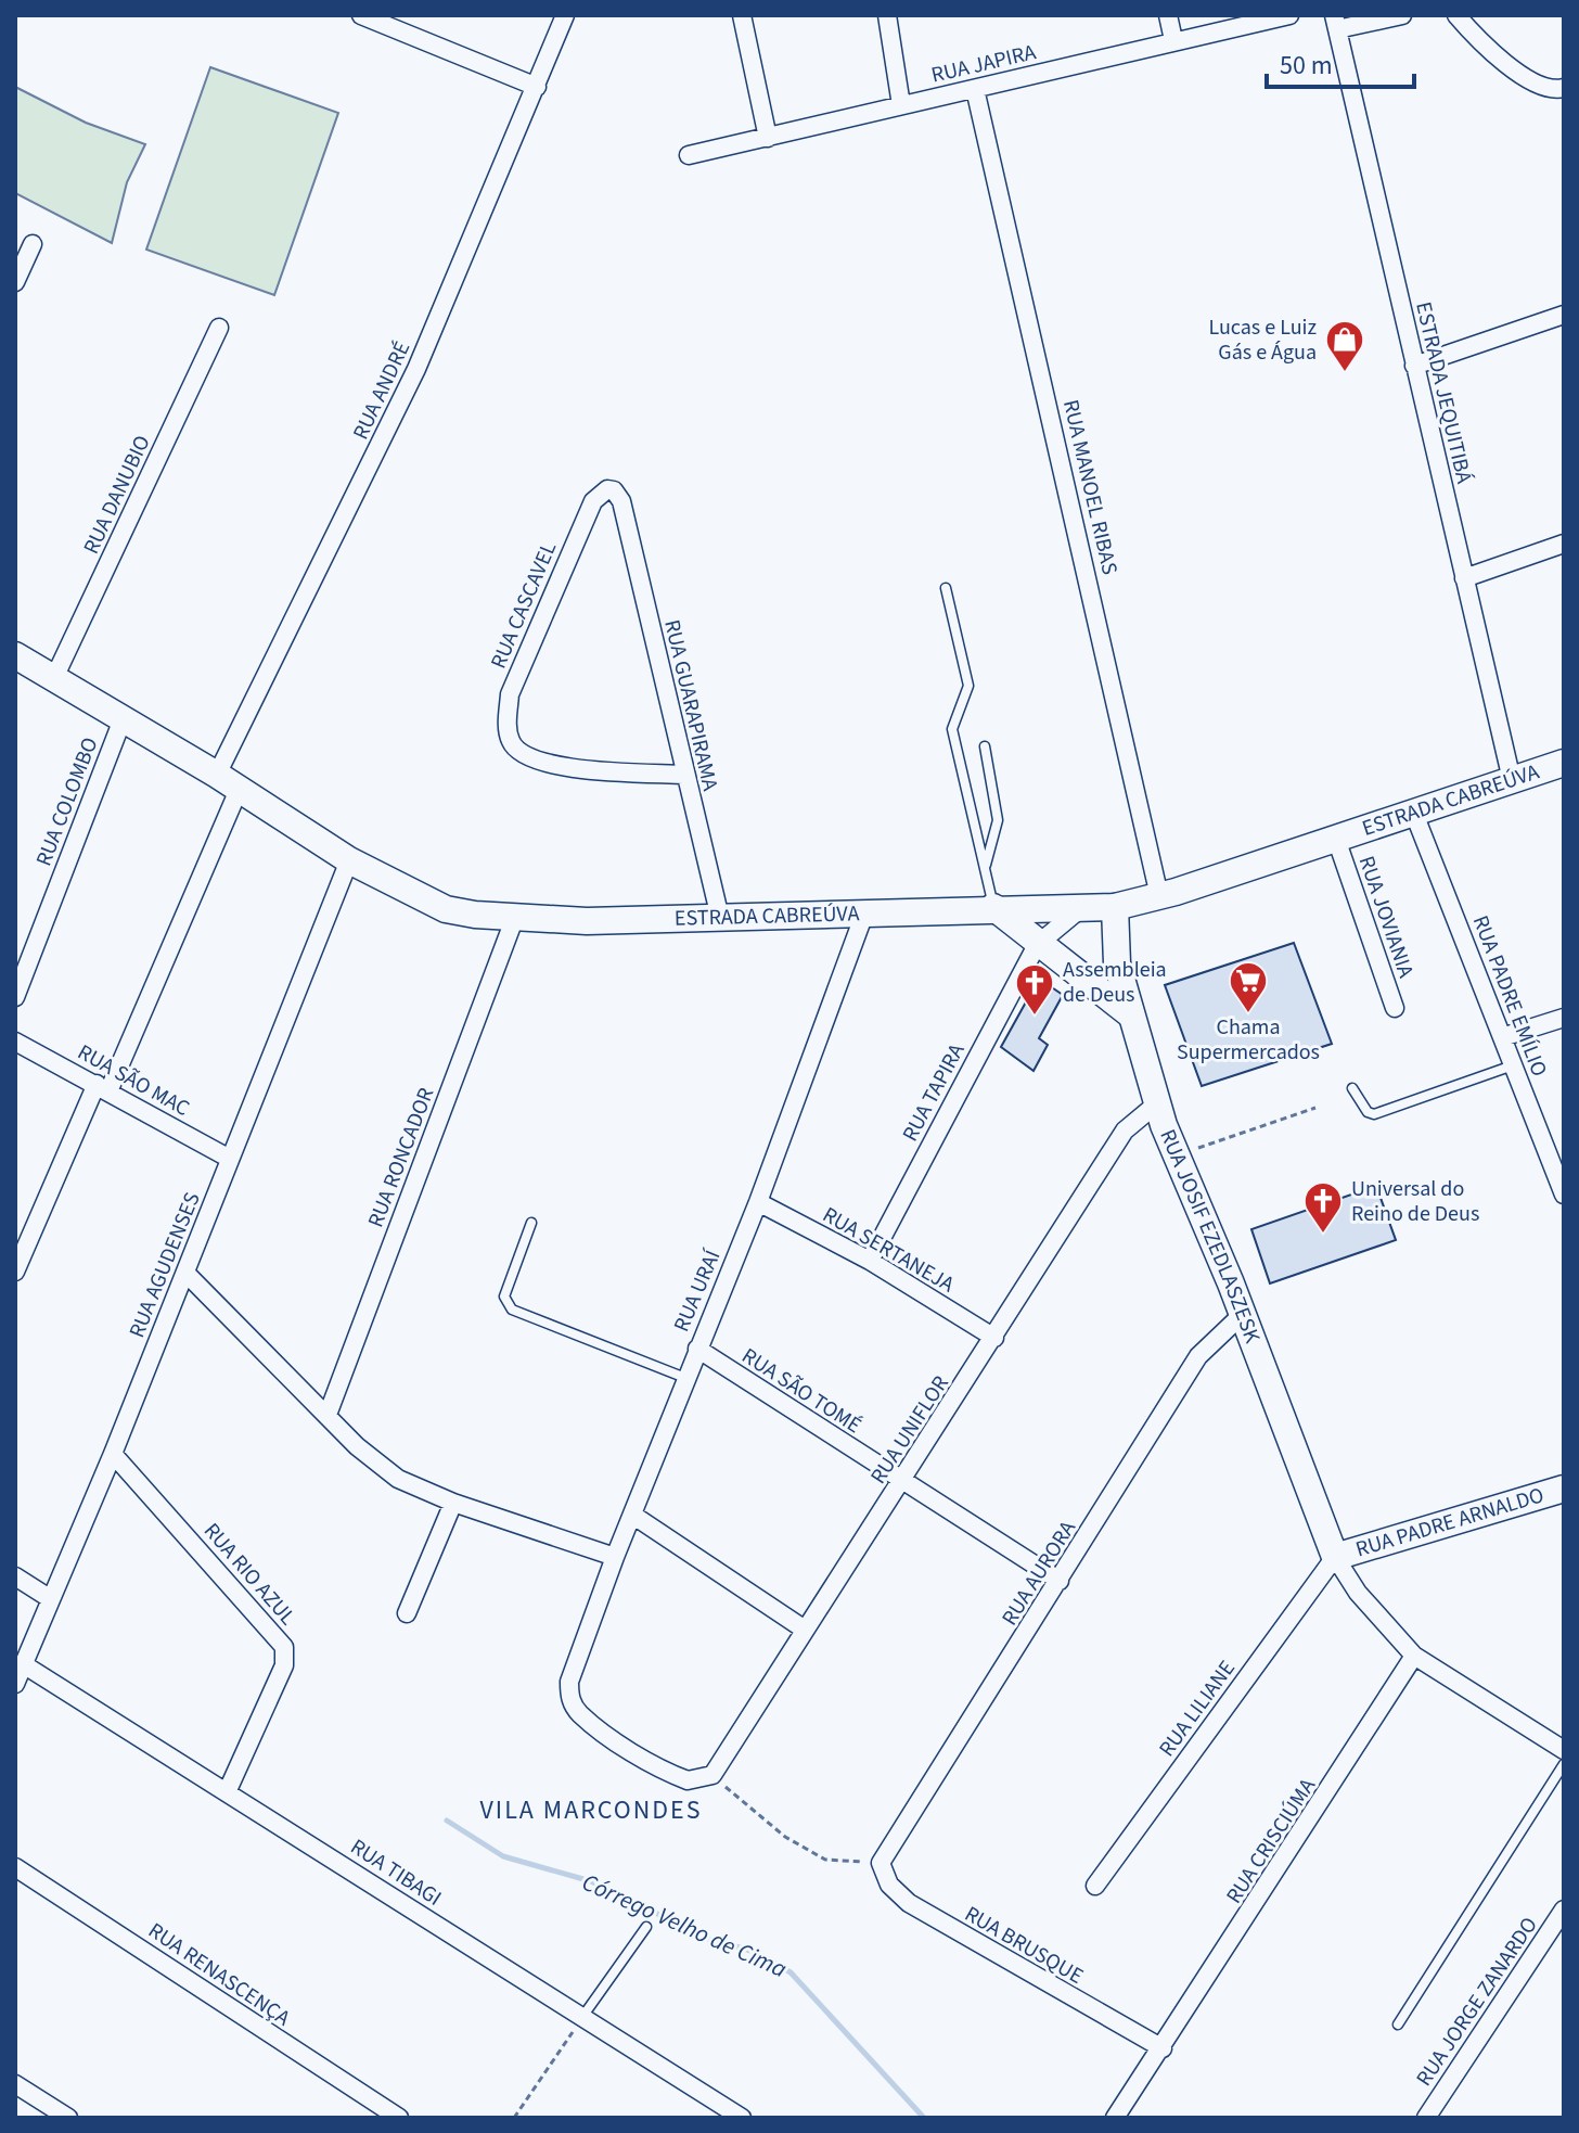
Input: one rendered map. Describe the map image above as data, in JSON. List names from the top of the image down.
{
  "streets": {
    "main road": ["ESTRADA CABREÚVA", "RUA JOSIF EZEDLASZESK", "RUA PADRE ARNALDO"],
    "street": [
      "RUA JAPIRA",
      "RUA ANDRÉ",
      "ESTRADA JEQUITIBÁ",
      "RUA MANOEL RIBAS",
      "RUA DANUBIO",
      "RUA CASCAVEL",
      "RUA GUARAPIRAMA",
      "RUA COLOMBO",
      "RUA JOVIANIA",
      "RUA PADRE EMÍLIO",
      "RUA SÃO MAC",
      "RUA TAPIRA",
      "RUA RONCADOR",
      "RUA SERTANEJA",
      "RUA AGUDENSES",
      "RUA URAÍ",
      "RUA SÃO TOMÉ",
      "RUA UNIFLOR",
      "RUA AURORA",
      "RUA RIO AZUL",
      "RUA LILIANE",
      "RUA CRISCIÚMA",
      "RUA TIBAGI",
      "RUA BRUSQUE",
      "RUA RENASCENÇA",
      "RUA JORGE ZANARDO"
    ]
  },
  "crossings": [
    ["RUA JAPIRA", "RUA MANOEL RIBAS"],
    ["RUA ANDRÉ", "ESTRADA CABREÚVA"],
    ["RUA ANDRÉ", "RUA SÃO MAC"],
    ["ESTRADA JEQUITIBÁ", "ESTRADA CABREÚVA"],
    ["RUA MANOEL RIBAS", "ESTRADA CABREÚVA"],
    ["RUA DANUBIO", "ESTRADA CABREÚVA"],
    ["RUA CASCAVEL", "RUA GUARAPIRAMA"],
    ["RUA GUARAPIRAMA", "ESTRADA CABREÚVA"],
    ["ESTRADA CABREÚVA", "RUA COLOMBO"],
    ["ESTRADA CABREÚVA", "RUA JOVIANIA"],
    ["ESTRADA CABREÚVA", "RUA PADRE EMÍLIO"],
    ["ESTRADA CABREÚVA", "RUA RONCADOR"],
    ["ESTRADA CABREÚVA", "RUA JOSIF EZEDLASZESK"],
    ["ESTRADA CABREÚVA", "RUA AGUDENSES"],
    ["ESTRADA CABREÚVA", "RUA URAÍ"],
    ["RUA SÃO MAC", "RUA AGUDENSES"],
    ["RUA TAPIRA", "RUA SERTANEJA"],
    ["RUA JOSIF EZEDLASZESK", "RUA UNIFLOR"],
    ["RUA JOSIF EZEDLASZESK", "RUA PADRE ARNALDO"],
    ["RUA JOSIF EZEDLASZESK", "RUA AURORA"],
    ["RUA JOSIF EZEDLASZESK", "RUA LILIANE"],
    ["RUA SERTANEJA", "RUA URAÍ"],
    ["RUA SERTANEJA", "RUA UNIFLOR"],
    ["RUA AGUDENSES", "RUA RIO AZUL"],
    ["RUA AGUDENSES", "RUA TIBAGI"],
    ["RUA URAÍ", "RUA SÃO TOMÉ"],
    ["RUA URAÍ", "RUA UNIFLOR"],
    ["RUA SÃO TOMÉ", "RUA UNIFLOR"],
    ["RUA SÃO TOMÉ", "RUA AURORA"],
    ["RUA PADRE ARNALDO", "RUA LILIANE"],
    ["RUA AURORA", "RUA BRUSQUE"],
    ["RUA RIO AZUL", "RUA TIBAGI"],
    ["RUA CRISCIÚMA", "RUA BRUSQUE"]
  ],
  "districts": ["VILA MARCONDES"],
  "water": ["Córrego Velho de Cima"],
  "places": {
    "shop": ["Lucas e Luiz Gás e Água"],
    "supermarket": ["Chama Supermercados"],
    "church": ["Assembleia de Deus", "Universal do Reino de Deus"]
  },
  "scale_bar": "50 m"
}
